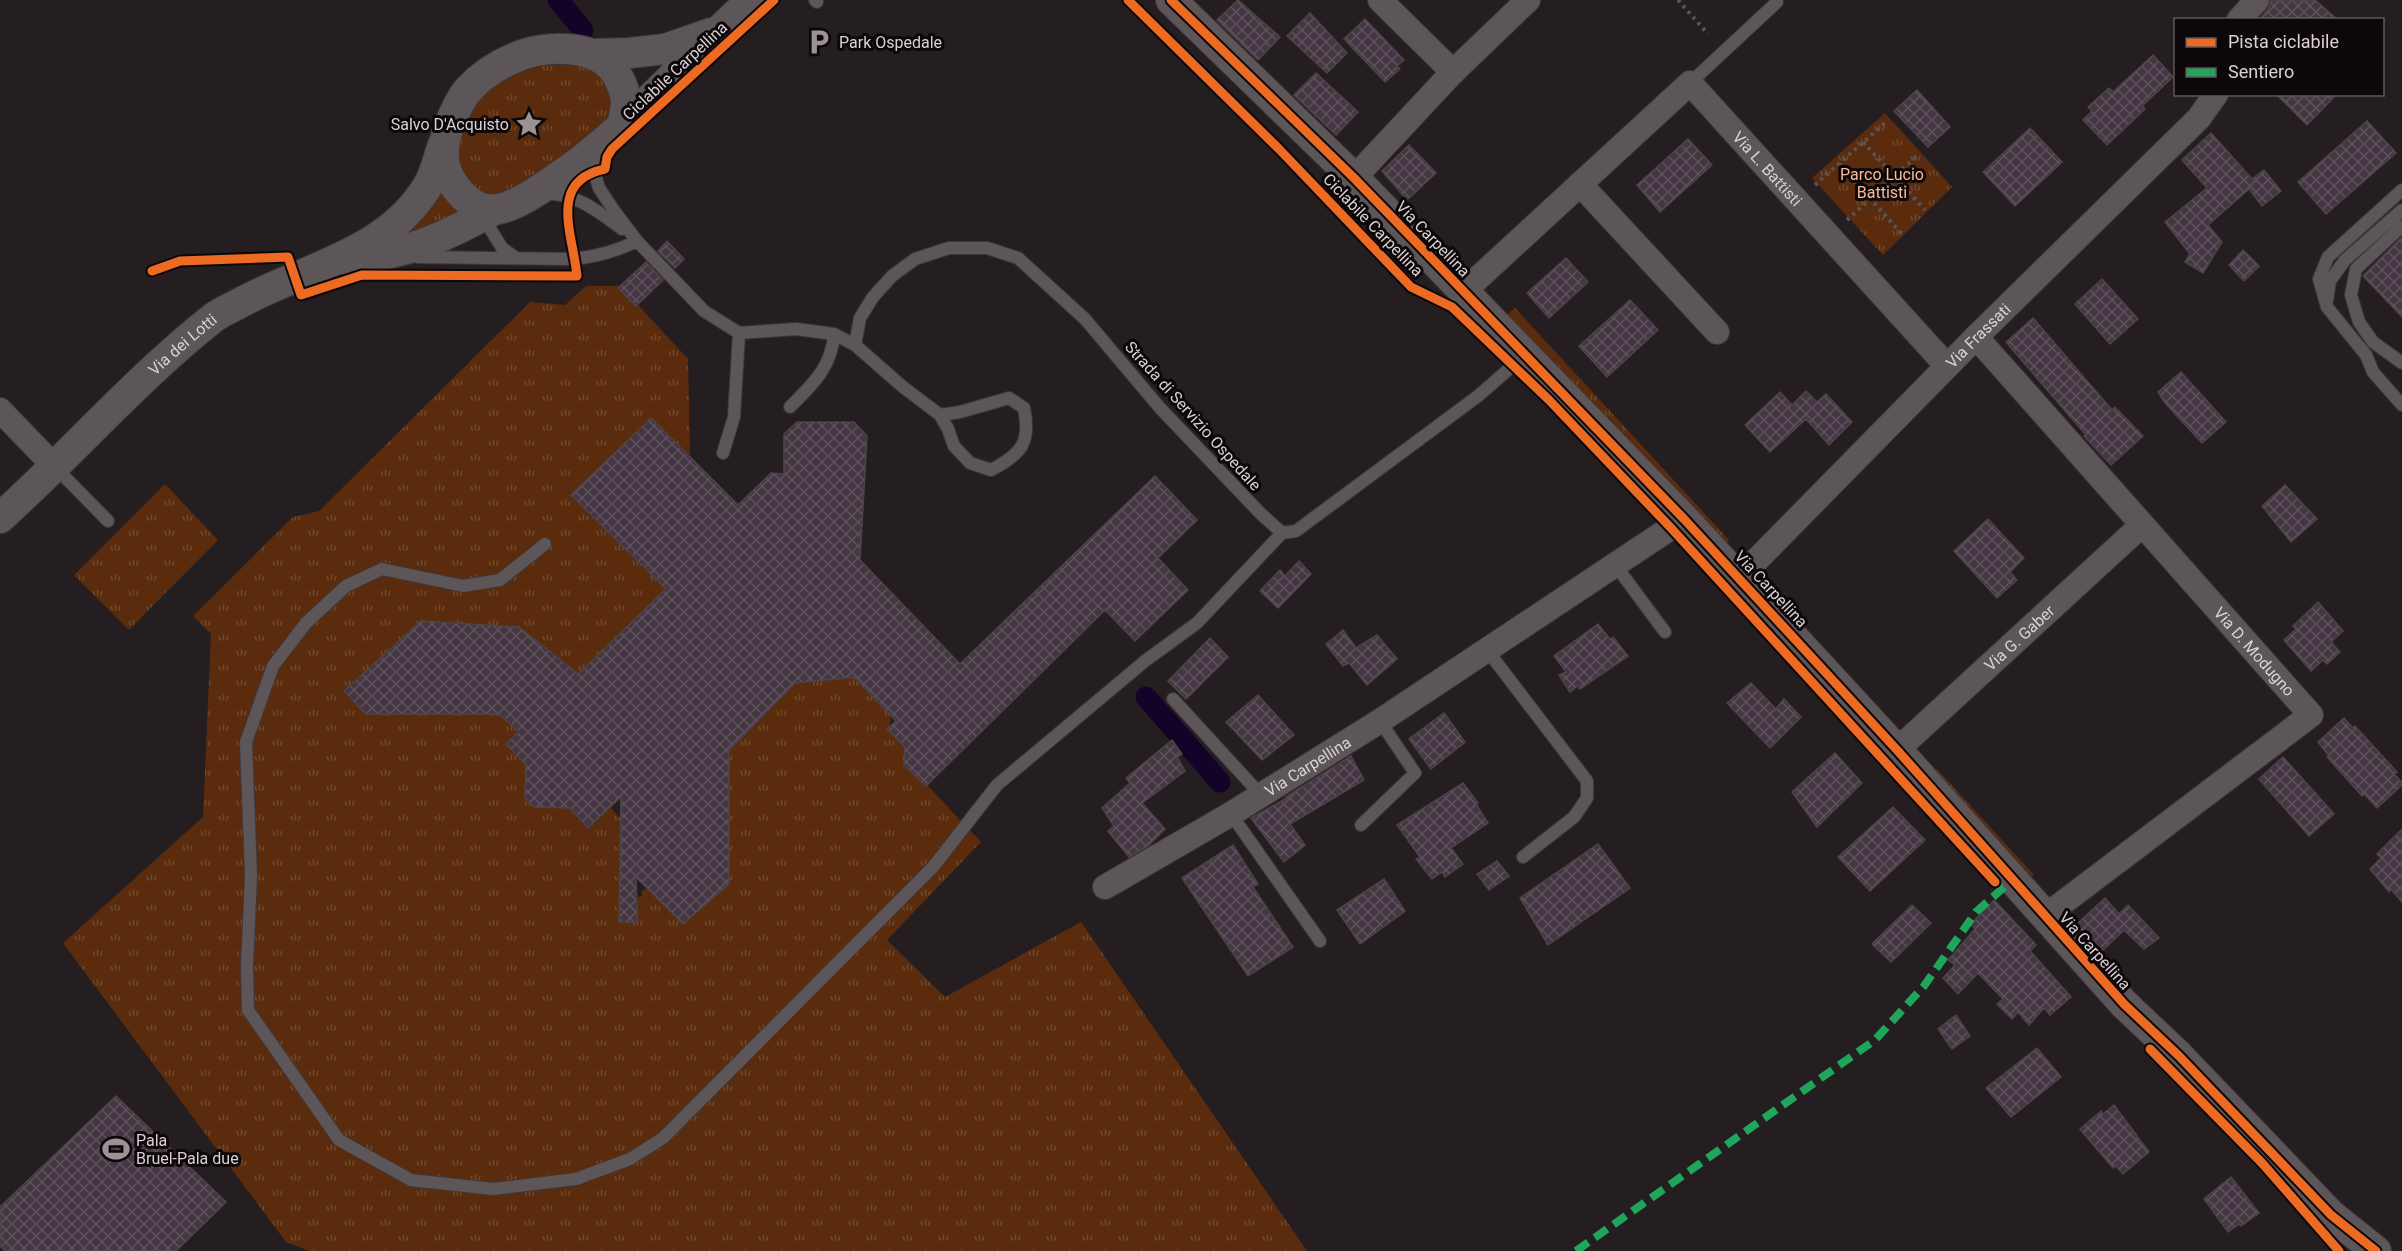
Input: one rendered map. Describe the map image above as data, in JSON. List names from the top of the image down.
{
  "streets": {
    "street": [
      "Via L. Battisti",
      "Via Carpellina",
      "Via Frassati",
      "Via dei Lotti",
      "Via G. Gaber",
      "Via D. Modugno"
    ],
    "lane": ["Strada di Servizio Ospedale"],
    "cycle path": ["Ciclabile Carpellina"]
  },
  "crossings": [
    ["Via L. Battisti", "Via Frassati"],
    ["Via Carpellina", "Via Frassati"],
    ["Via Carpellina", "Via G. Gaber"],
    ["Via Carpellina", "Via D. Modugno"],
    ["Via Frassati", "Via D. Modugno"],
    ["Via G. Gaber", "Via D. Modugno"]
  ],
  "parks": ["Parco Lucio Battisti"],
  "places": {
    "parking": ["Park Ospedale"],
    "place": ["Salvo D'Acquisto"],
    "sports": ["Pala Bruel-Pala due"]
  },
  "legend": ["Pista ciclabile", "Sentiero"]
}
